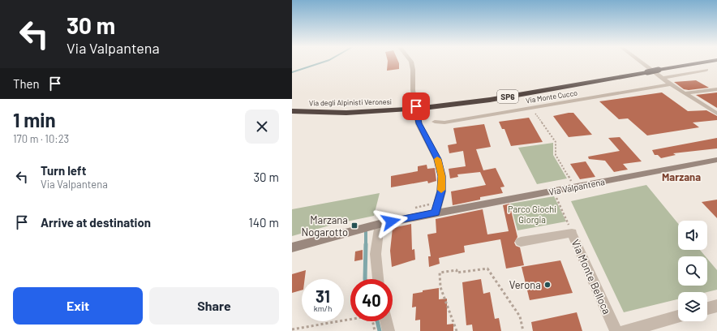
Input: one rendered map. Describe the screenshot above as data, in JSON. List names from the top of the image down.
{
  "streets": {
    "highway": ["SP6", "Via degli Alpinisti Veronesi"],
    "street": ["Via Monte Cucco", "Via Valpantena", "Via Monte Belloca"]
  },
  "districts": ["Marzana"],
  "parks": ["Parco Giochi Giorgia"],
  "places": {
    "transit": ["Marzana Nogarotto"],
    "other": ["Verona"]
  },
  "page": {
    "turn": ["30 m", "Via Valpantena"],
    "then": "Then",
    "heading": ["1 min", "170 m · 10:23"],
    "list": [
      {
        "name": "Turn left",
        "note": "Via Valpantena",
        "value": "30 m"
      },
      {
        "name": "Arrive at destination",
        "value": "140 m"
      }
    ],
    "speed": "31 km/h",
    "limit": "40",
    "buttons": ["Exit", "Share"]
  }
}
